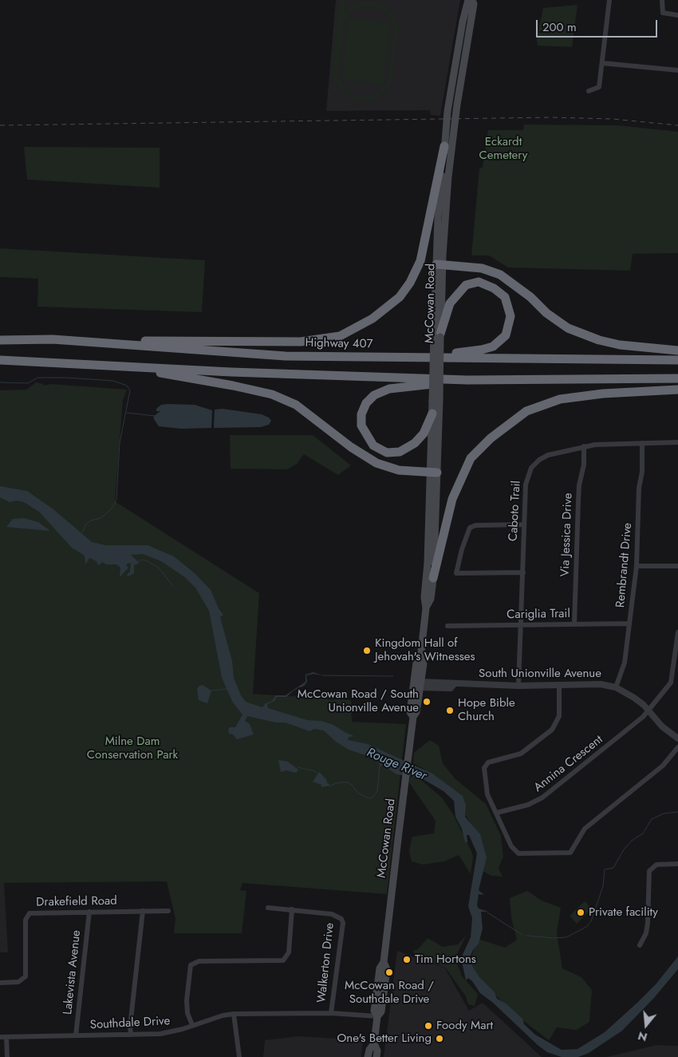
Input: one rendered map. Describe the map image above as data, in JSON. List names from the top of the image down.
{
  "streets": {
    "highway": ["Highway 407"],
    "main road": ["McCowan Road"],
    "street": [
      "Caboto Trail",
      "Via Jessica Drive",
      "Rembrandt Drive",
      "Cariglia Trail",
      "South Unionville Avenue",
      "Annina Crescent",
      "Drakefield Road",
      "Walkerton Drive",
      "Lakevista Avenue",
      "Southdale Drive"
    ]
  },
  "crossings": [
    ["McCowan Road", "South Unionville Avenue"],
    ["McCowan Road", "Southdale Drive"],
    ["Caboto Trail", "Via Jessica Drive"],
    ["Caboto Trail", "Rembrandt Drive"],
    ["Caboto Trail", "Cariglia Trail"],
    ["Caboto Trail", "South Unionville Avenue"],
    ["Via Jessica Drive", "Cariglia Trail"],
    ["Rembrandt Drive", "Cariglia Trail"],
    ["Rembrandt Drive", "South Unionville Avenue"],
    ["South Unionville Avenue", "Annina Crescent"],
    ["Drakefield Road", "Lakevista Avenue"],
    ["Walkerton Drive", "Southdale Drive"],
    ["Lakevista Avenue", "Southdale Drive"]
  ],
  "water": ["Rouge River"],
  "parks": ["Eckardt Cemetery", "Milne Dam Conservation Park"],
  "places": [
    "Kingdom Hall of Jehovah's Witnesses",
    "McCowan Road / South Unionville Avenue",
    "Hope Bible Church",
    "Private facility",
    "Tim Hortons",
    "McCowan Road / Southdale Drive",
    "Foody Mart",
    "One's Better Living"
  ],
  "scale_bar": "200 m",
  "north": "bottom"
}
